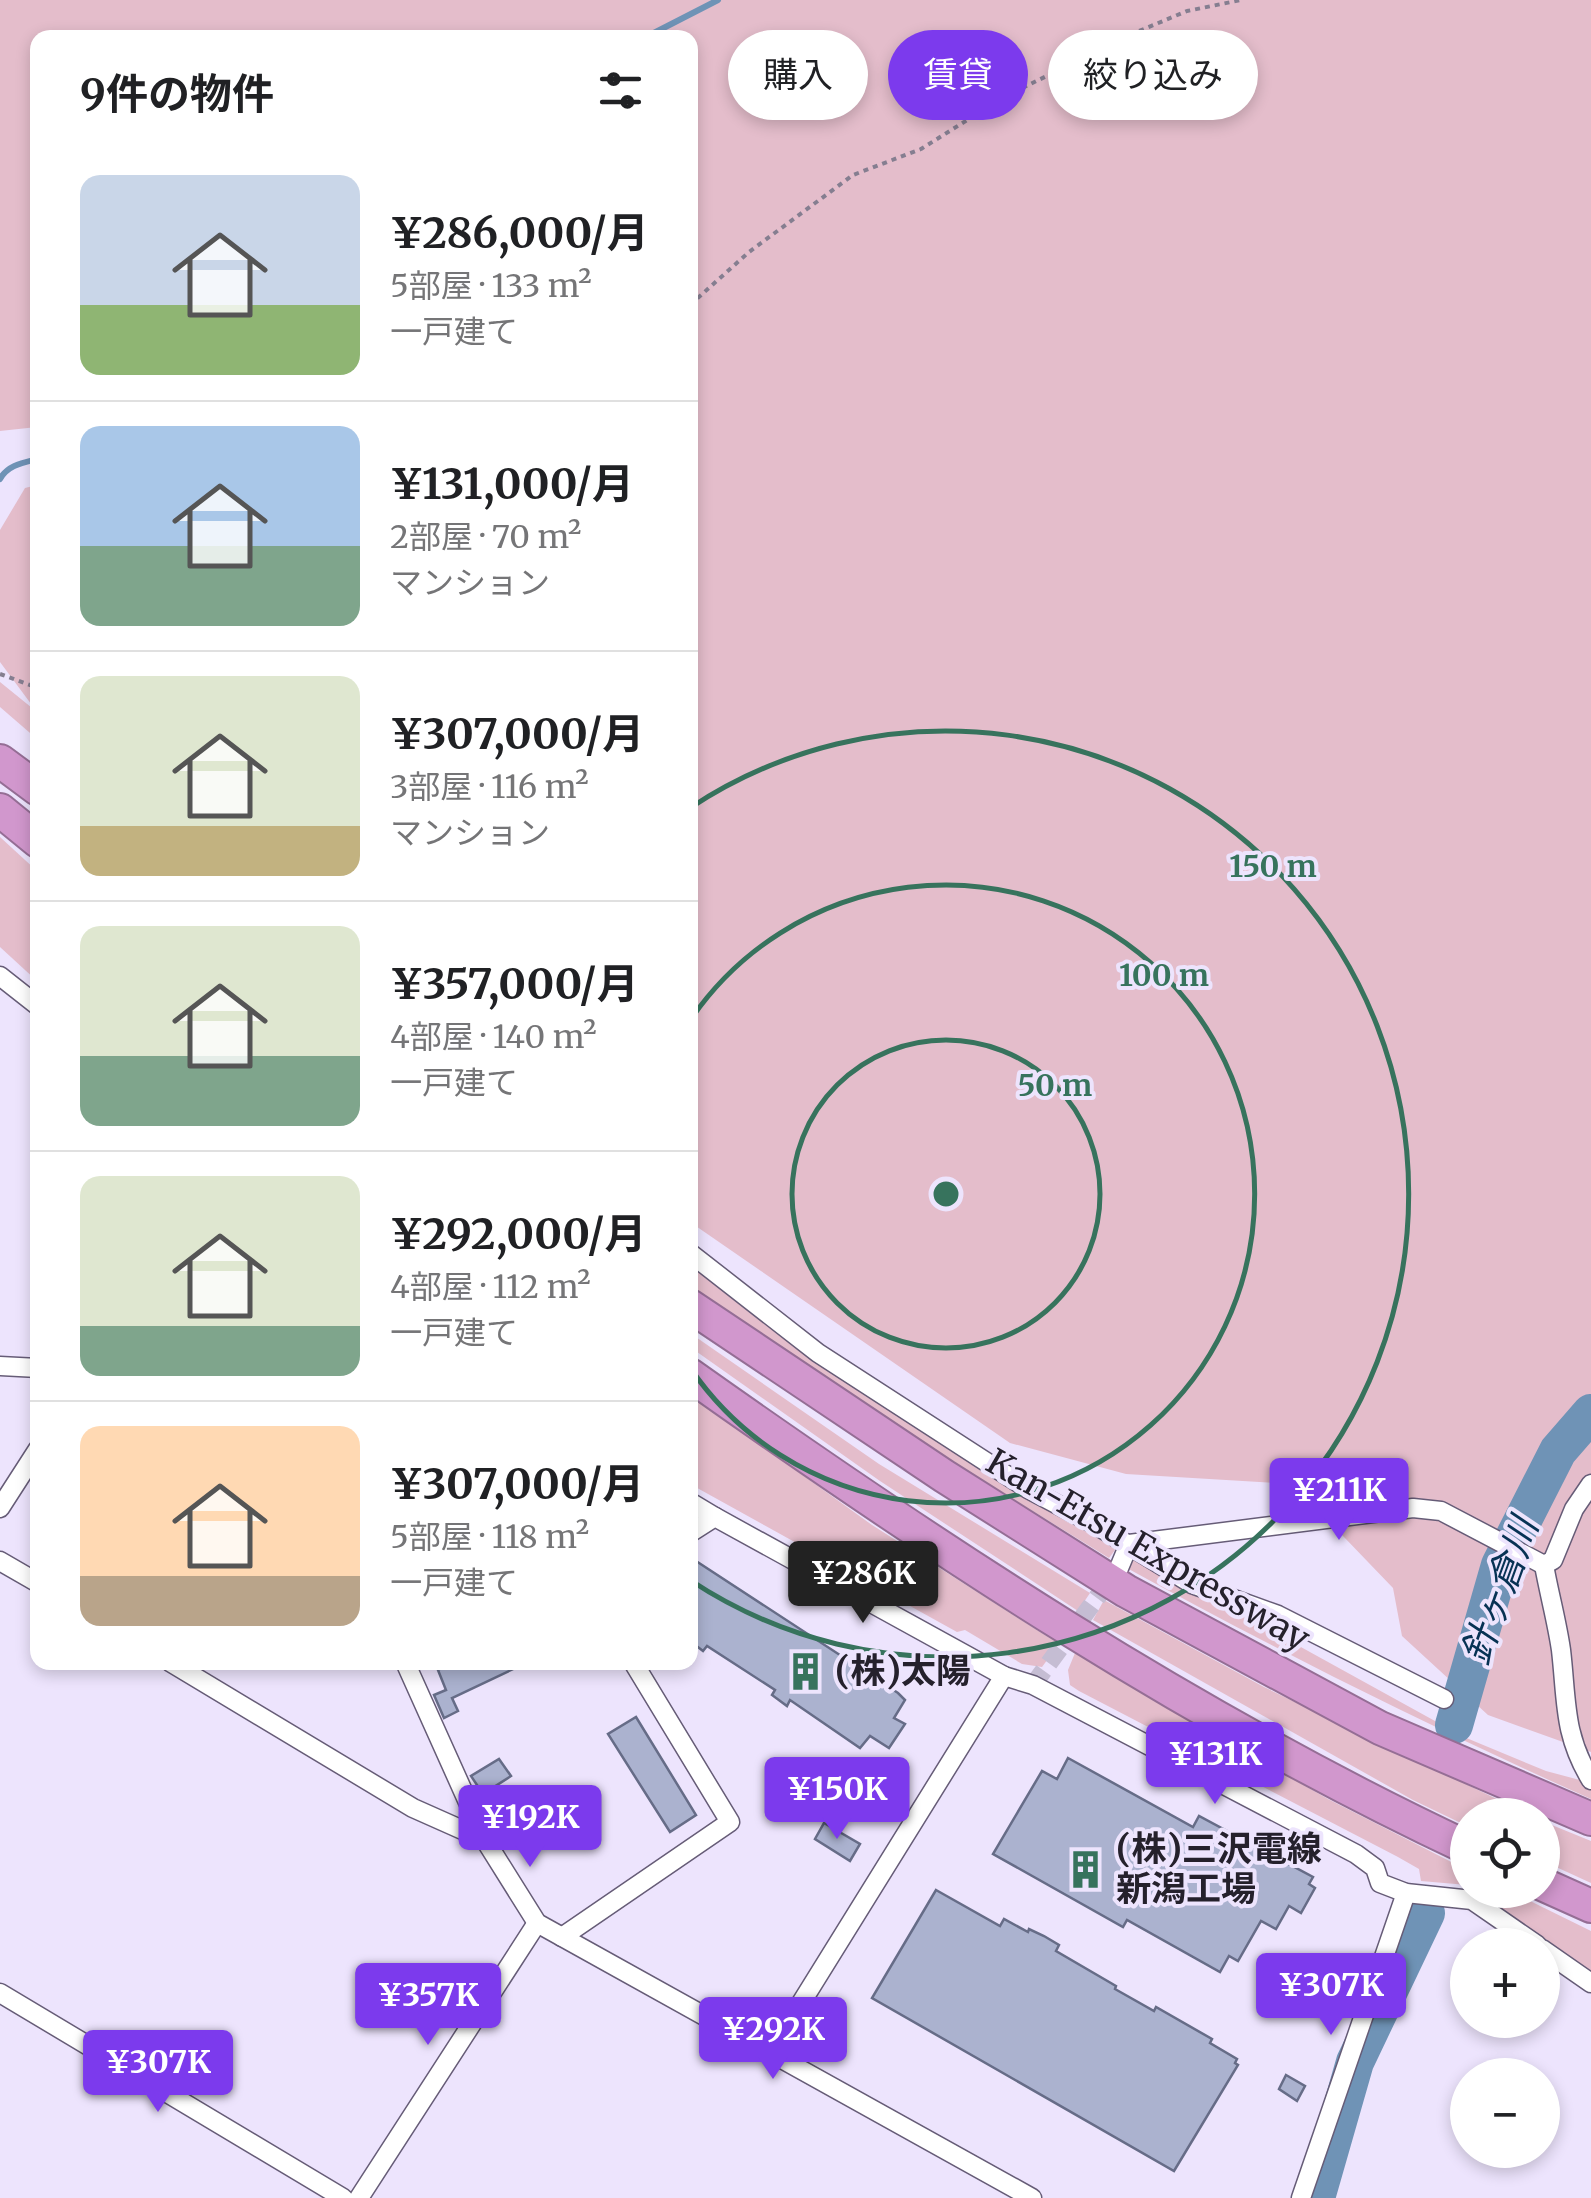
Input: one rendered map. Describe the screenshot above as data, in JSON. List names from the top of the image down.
{
  "streets": {
    "highway": ["Kan-Etsu Expressway"]
  },
  "water": ["針ヶ倉川"],
  "places": {
    "building": ["(株)太陽", "(株)三沢電線 新潟工場"]
  },
  "page": {
    "chip": ["購入", "賃貸", "絞り込み"],
    "heading": "9件の物件",
    "list": [
      {
        "name": "¥286,000/月",
        "note": "5部屋 · 133 m² · 一戸建て"
      },
      {
        "name": "¥131,000/月",
        "note": "2部屋 · 70 m² · マンション"
      },
      {
        "name": "¥307,000/月",
        "note": "3部屋 · 116 m² · マンション"
      },
      {
        "name": "¥357,000/月",
        "note": "4部屋 · 140 m² · 一戸建て"
      },
      {
        "name": "¥292,000/月",
        "note": "4部屋 · 112 m² · 一戸建て"
      },
      {
        "name": "¥307,000/月",
        "note": "5部屋 · 118 m² · 一戸建て"
      }
    ],
    "price": [
      "¥211K",
      "¥286K",
      "¥131K",
      "¥150K",
      "¥192K",
      "¥307K",
      "¥357K",
      "¥292K",
      "¥307K"
    ],
    "map_buttons": ["+", "−"]
  },
  "rings": ["150 m", "100 m", "50 m"]
}
